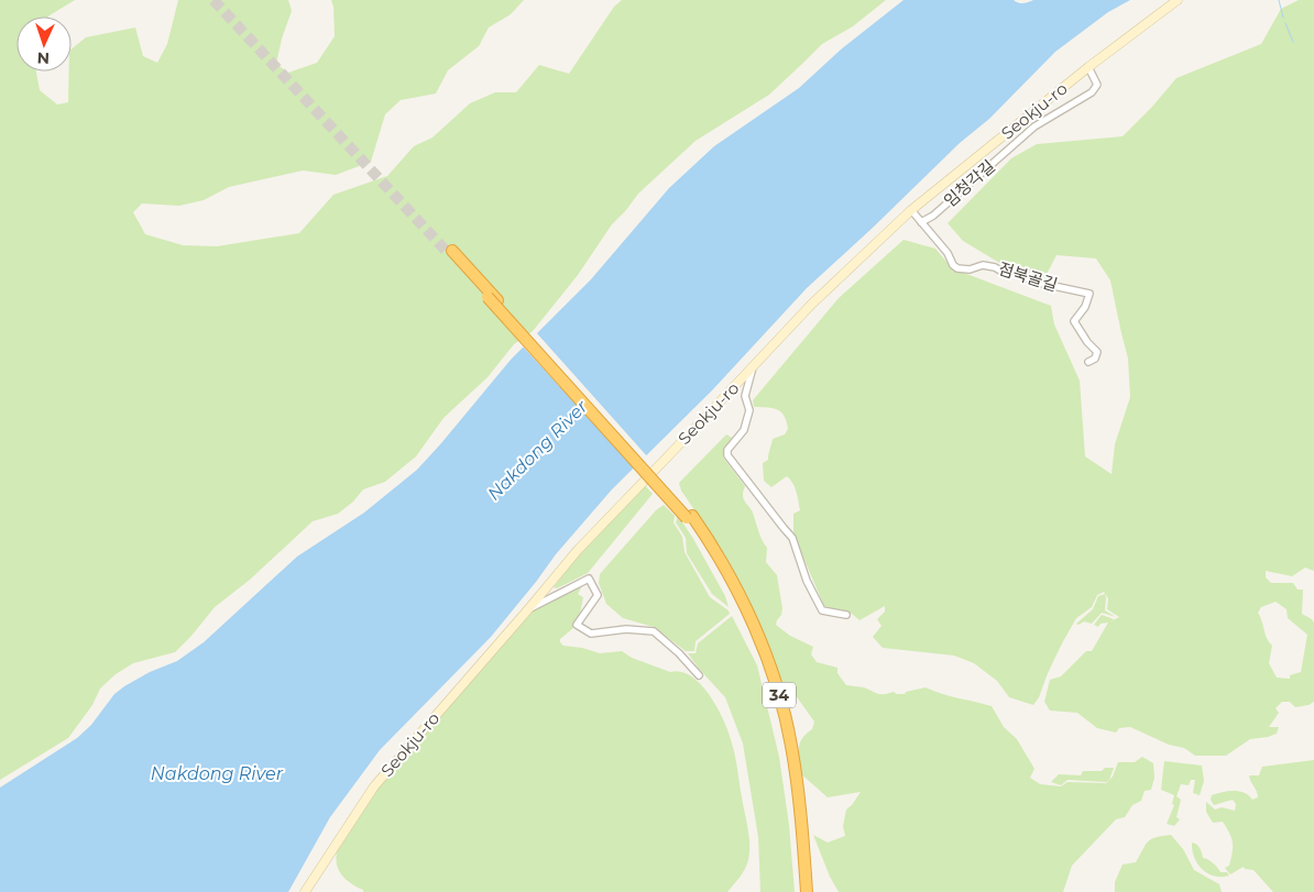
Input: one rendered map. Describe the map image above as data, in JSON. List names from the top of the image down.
{
  "streets": {
    "highway": ["34"],
    "street": ["Seokju-ro", "임청각길", "점북골길"]
  },
  "crossings": [
    ["Seokju-ro", "임청각길"],
    ["Seokju-ro", "점북골길"],
    ["임청각길", "점북골길"]
  ],
  "water": ["Nakdong River"],
  "north": "bottom"
}
